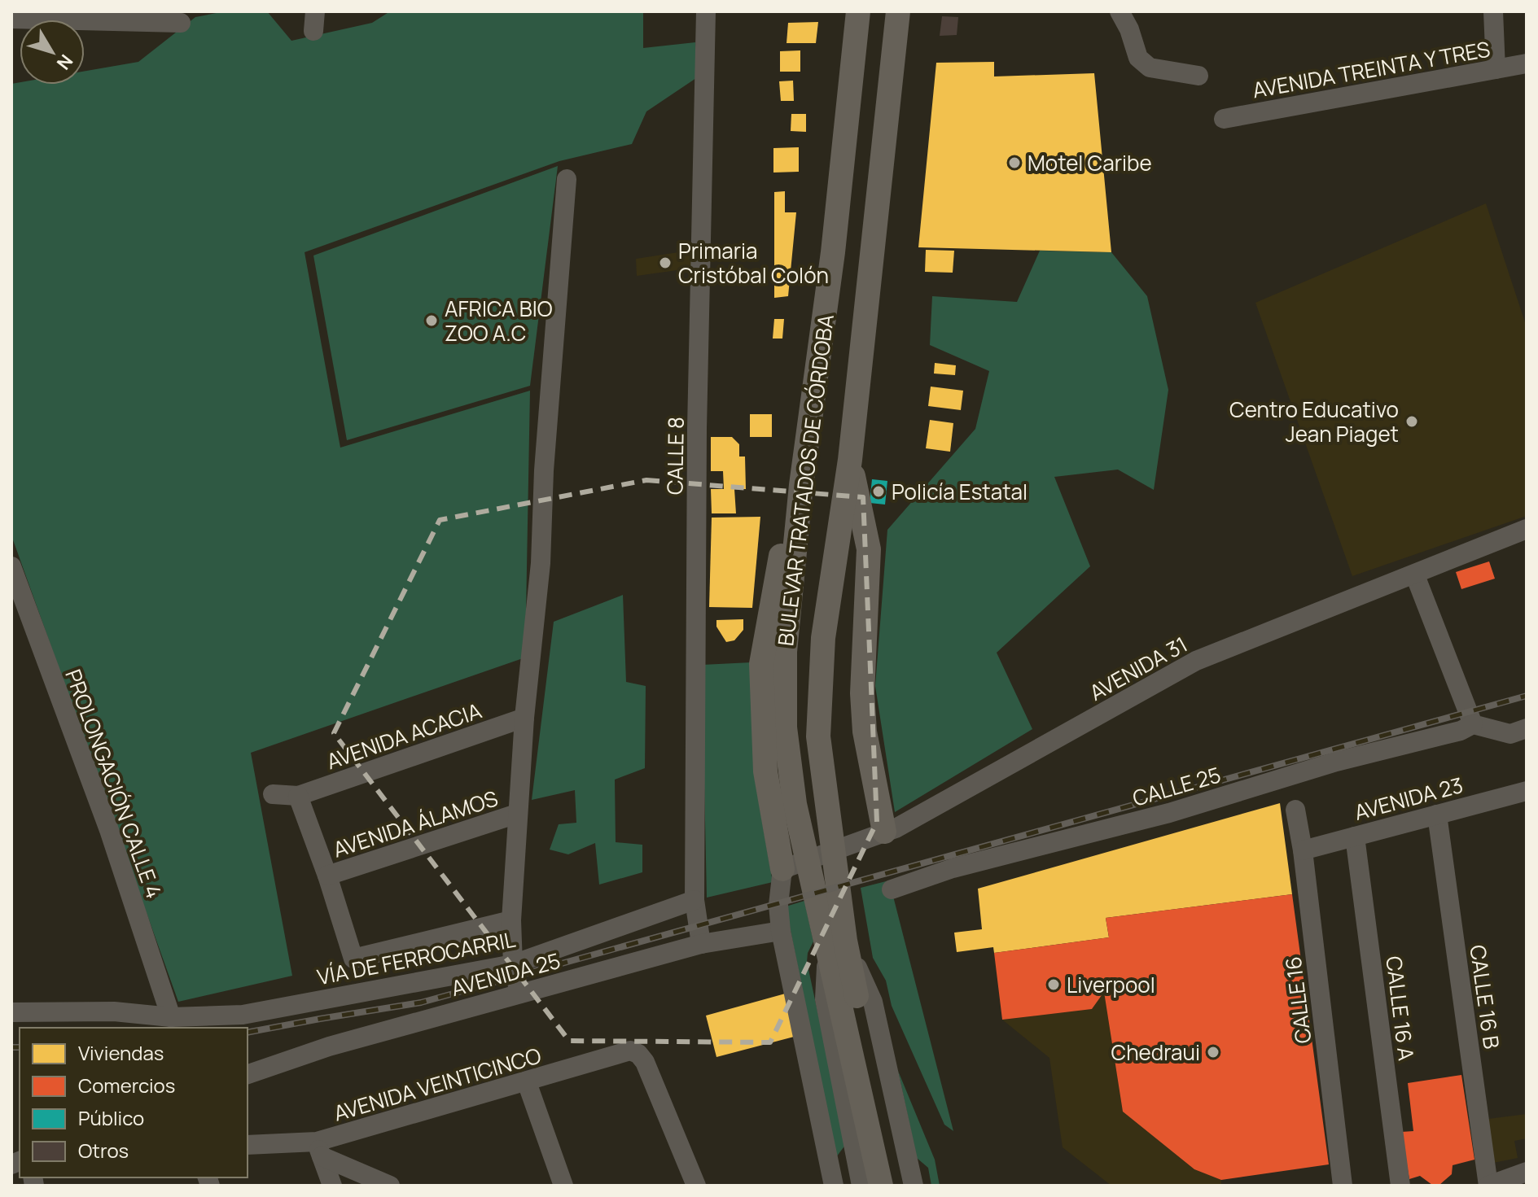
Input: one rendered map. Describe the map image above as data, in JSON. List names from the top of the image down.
{
  "streets": {
    "main road": ["BULEVAR TRATADOS DE CÓRDOBA"],
    "street": [
      "AVENIDA TREINTA Y TRES",
      "CALLE 8",
      "AVENIDA 31",
      "AVENIDA ACACIA",
      "PROLONGACIÓN CALLE 4",
      "CALLE 25",
      "AVENIDA 23",
      "AVENIDA ÁLAMOS",
      "VÍA DE FERROCARRIL",
      "AVENIDA 25",
      "CALLE 16 B",
      "CALLE 16",
      "CALLE 16 A",
      "AVENIDA VEINTICINCO"
    ]
  },
  "crossings": [
    ["CALLE 8", "VÍA DE FERROCARRIL"],
    ["PROLONGACIÓN CALLE 4", "VÍA DE FERROCARRIL"],
    ["AVENIDA 23", "CALLE 16 B"],
    ["AVENIDA 23", "CALLE 16"],
    ["AVENIDA 23", "CALLE 16 A"]
  ],
  "places": [
    "Motel Caribe",
    "Primaria Cristóbal Colón",
    "AFRICA BIO ZOO A.C",
    "Centro Educativo Jean Piaget",
    "Policía Estatal",
    "Liverpool",
    "Chedraui"
  ],
  "legend": [
    "Viviendas",
    "Comercios",
    "Público",
    "Otros"
  ],
  "north": "bottom right"
}
